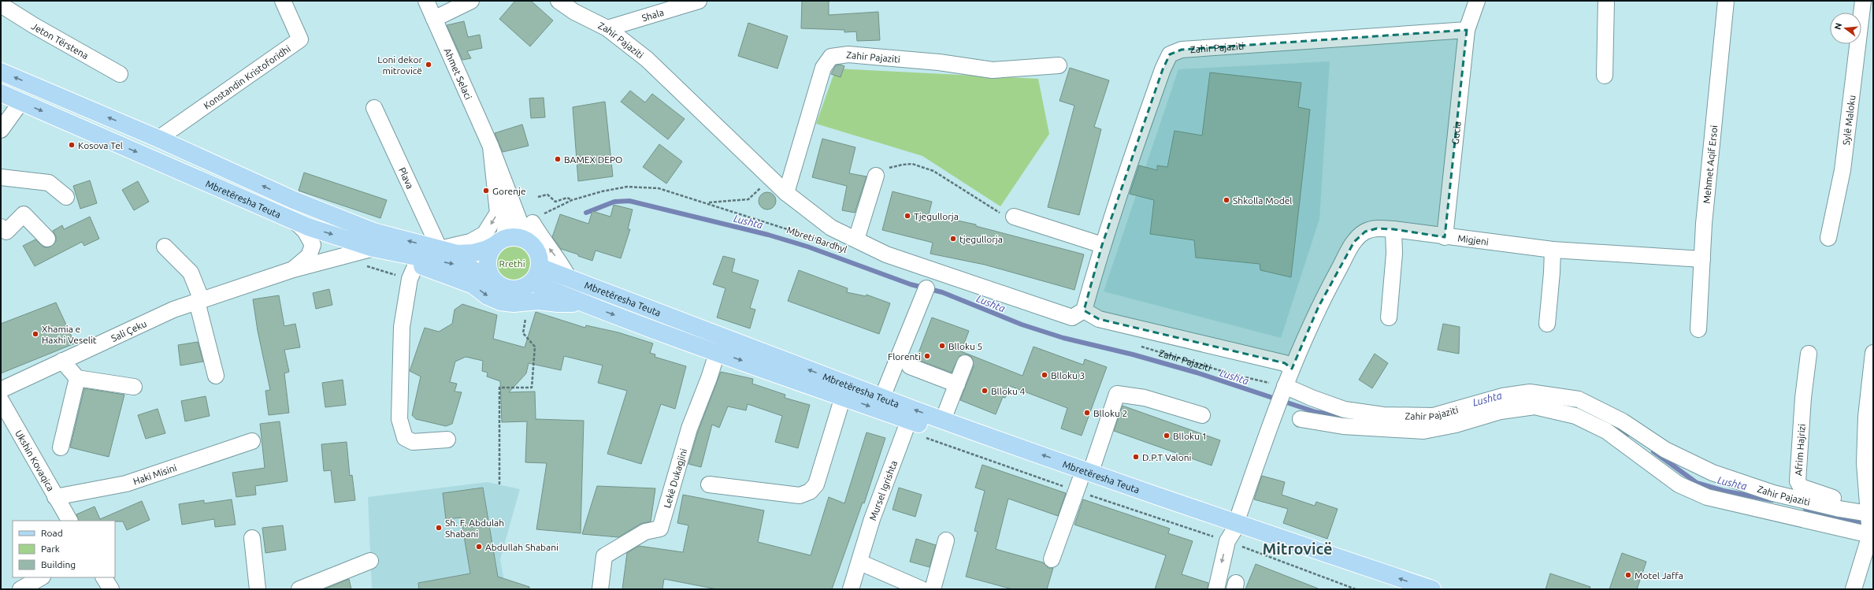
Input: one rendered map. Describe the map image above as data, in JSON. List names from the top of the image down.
{
  "streets": {
    "main road": ["Mbretëresha Teuta"],
    "street": [
      "Shala",
      "Jeton Tërstena",
      "Zahir Pajaziti",
      "Ahmet Selaci",
      "Konstandin Kristoforidhi",
      "Sylë Maloku",
      "Gucia",
      "Mehmet Aqif Ersoi",
      "Plava",
      "Migjeni",
      "Sali Çeku",
      "Afrim Hajrizi",
      "Ukshin Kovaqica",
      "Haki Misini",
      "Lekë Dukagjini",
      "Mursel Igrishta"
    ],
    "path": ["Mbreti Bardhyl"]
  },
  "crossings": [
    ["Shala", "Zahir Pajaziti"],
    ["Zahir Pajaziti", "Gucia"],
    ["Zahir Pajaziti", "Afrim Hajrizi"],
    ["Ahmet Selaci", "Mbretëresha Teuta"],
    ["Konstandin Kristoforidhi", "Mbretëresha Teuta"],
    ["Gucia", "Migjeni"],
    ["Mehmet Aqif Ersoi", "Migjeni"],
    ["Plava", "Mbretëresha Teuta"],
    ["Mbretëresha Teuta", "Sali Çeku"],
    ["Mbretëresha Teuta", "Lekë Dukagjini"],
    ["Mbretëresha Teuta", "Mursel Igrishta"],
    ["Ukshin Kovaqica", "Haki Misini"]
  ],
  "districts": ["Mitrovicë"],
  "water": ["Lushta"],
  "parks": ["Rrethi"],
  "places": [
    "Loni dekor mitrovicë",
    "Kosova Tel",
    "BAMEX DEPO",
    "Gorenje",
    "Shkolla Model",
    "Tjegullorja",
    "tjegullorja",
    "Xhamia e Haxhi Veselit",
    "Blloku 5",
    "Florenti",
    "Blloku 3",
    "Blloku 4",
    "Blloku 2",
    "Blloku 1",
    "D.P.T Valoni",
    "Sh. F. Abdulah Shabani",
    "Abdullah Shabani",
    "Motel Jaffa"
  ],
  "legend": ["Road", "Park", "Building"],
  "north": "left"
}
